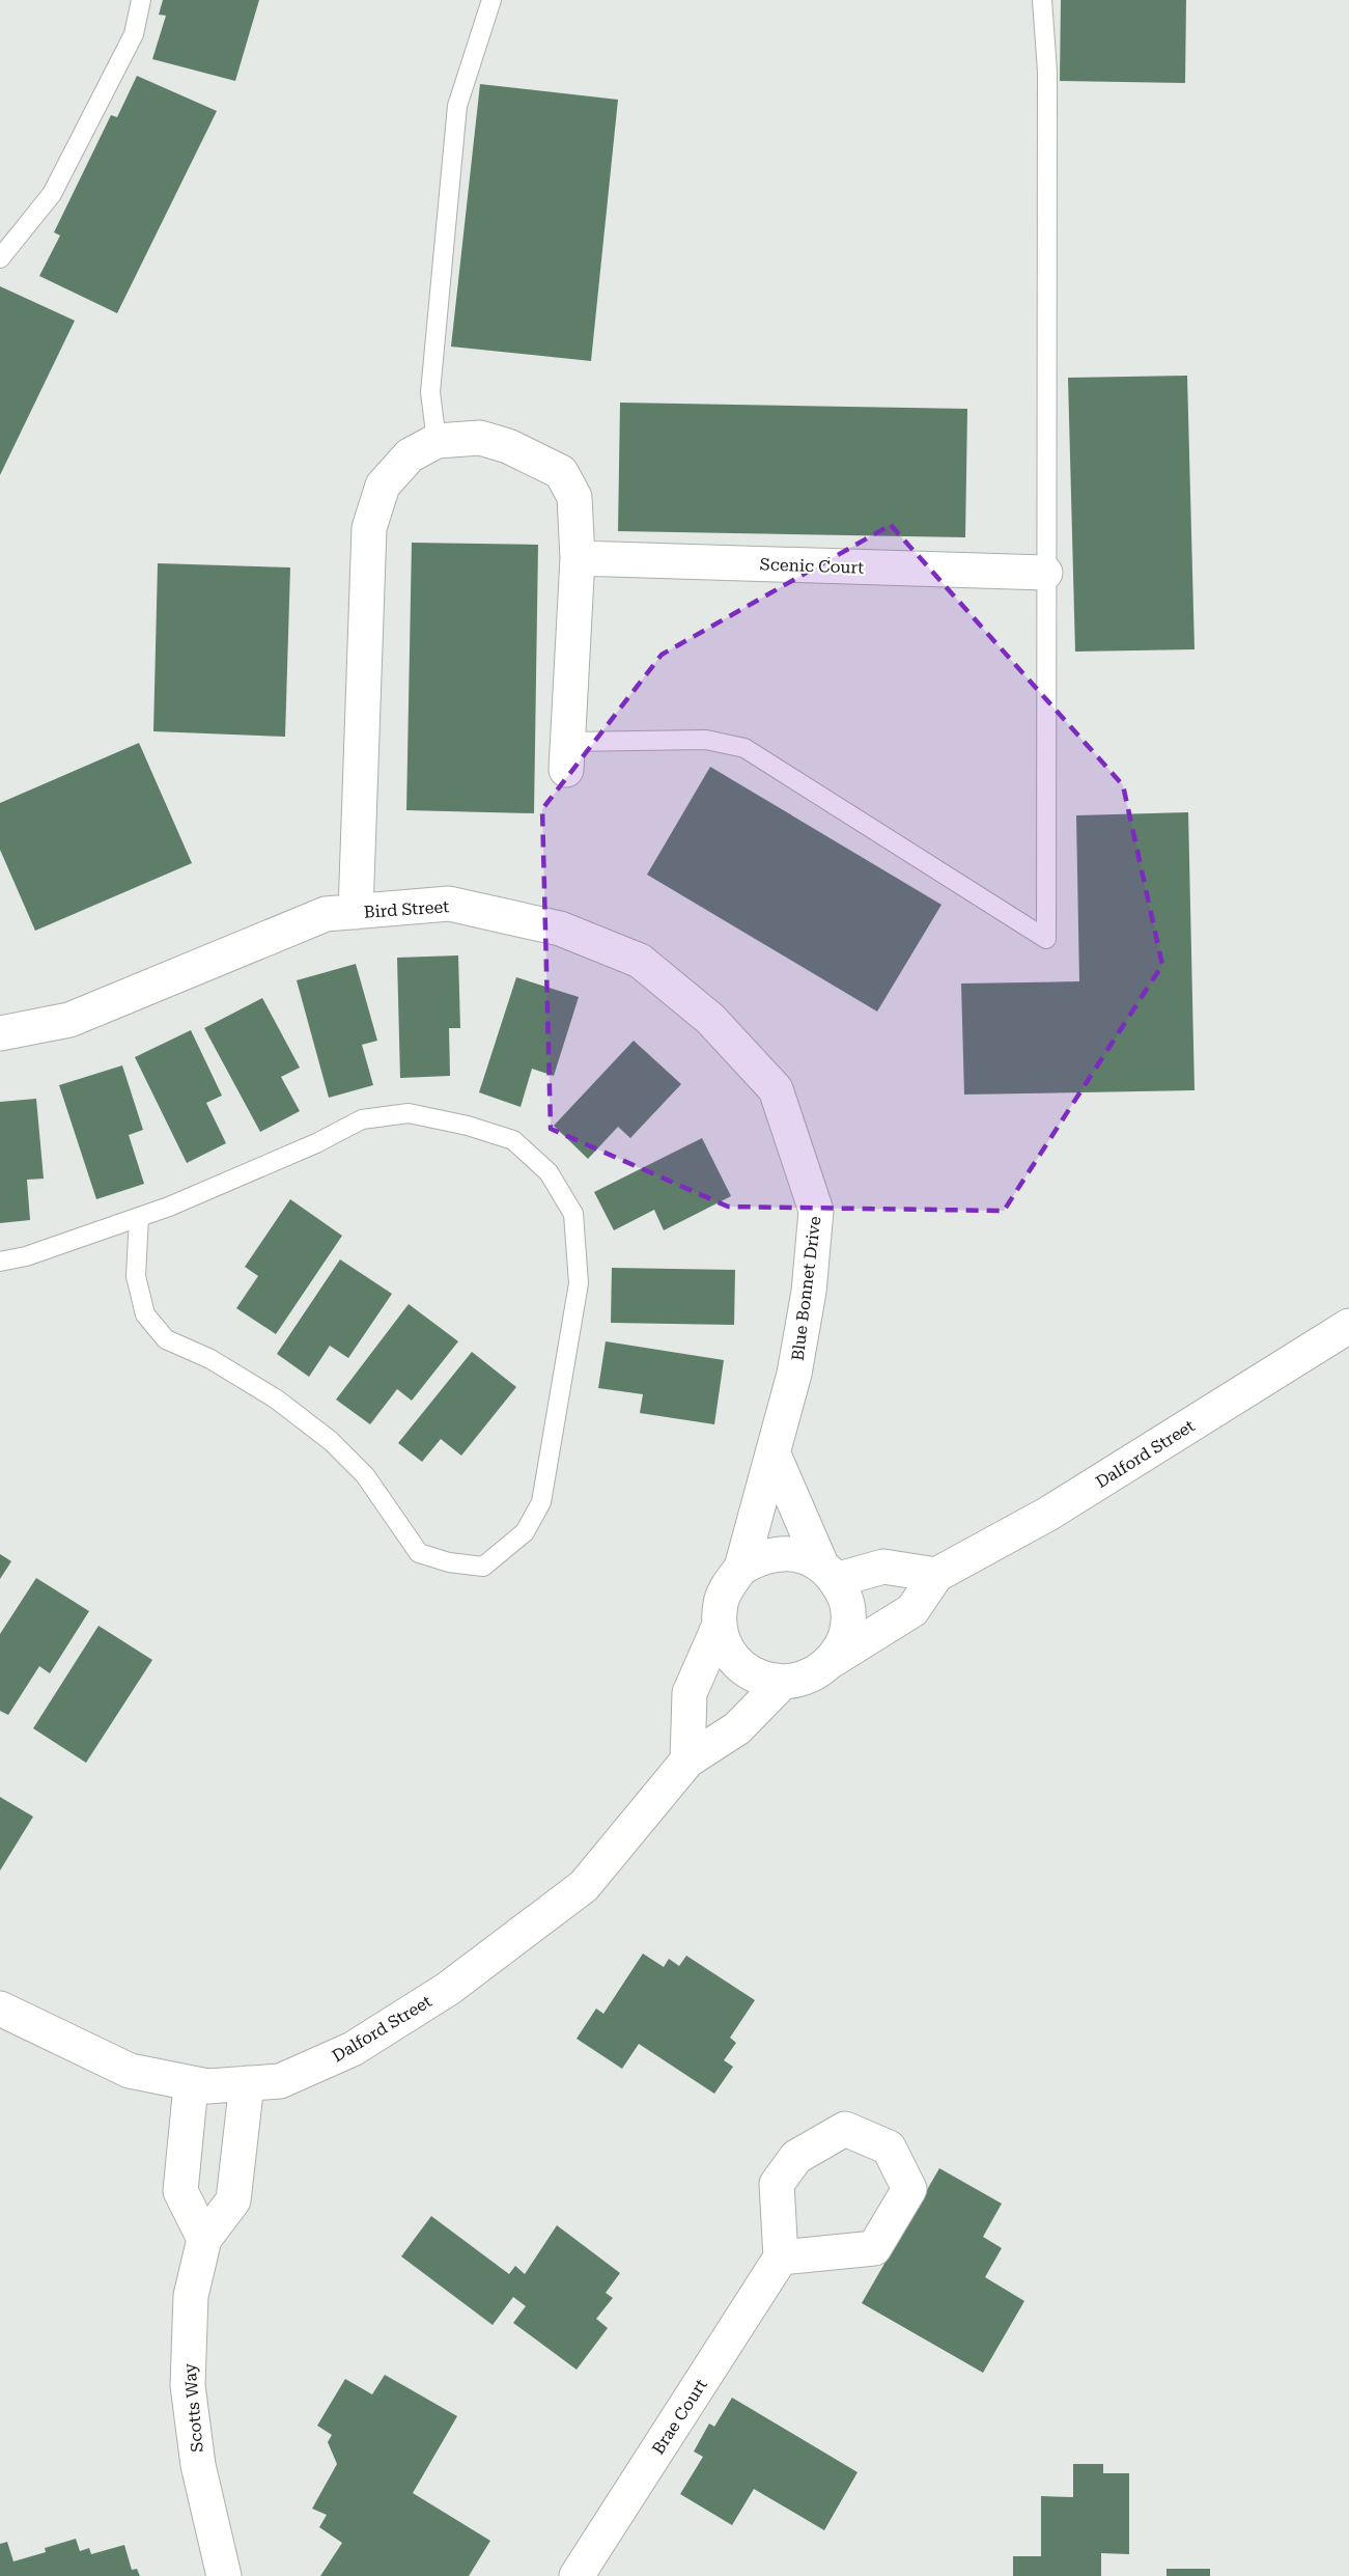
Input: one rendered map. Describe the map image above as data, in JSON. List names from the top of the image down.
{
  "streets": {
    "street": [
      "Scenic Court",
      "Bird Street",
      "Blue Bonnet Drive",
      "Dalford Street",
      "Scotts Way",
      "Brae Court"
    ]
  },
  "crossings": [
    ["Bird Street", "Blue Bonnet Drive"],
    ["Blue Bonnet Drive", "Dalford Street"],
    ["Dalford Street", "Scotts Way"]
  ]
}
